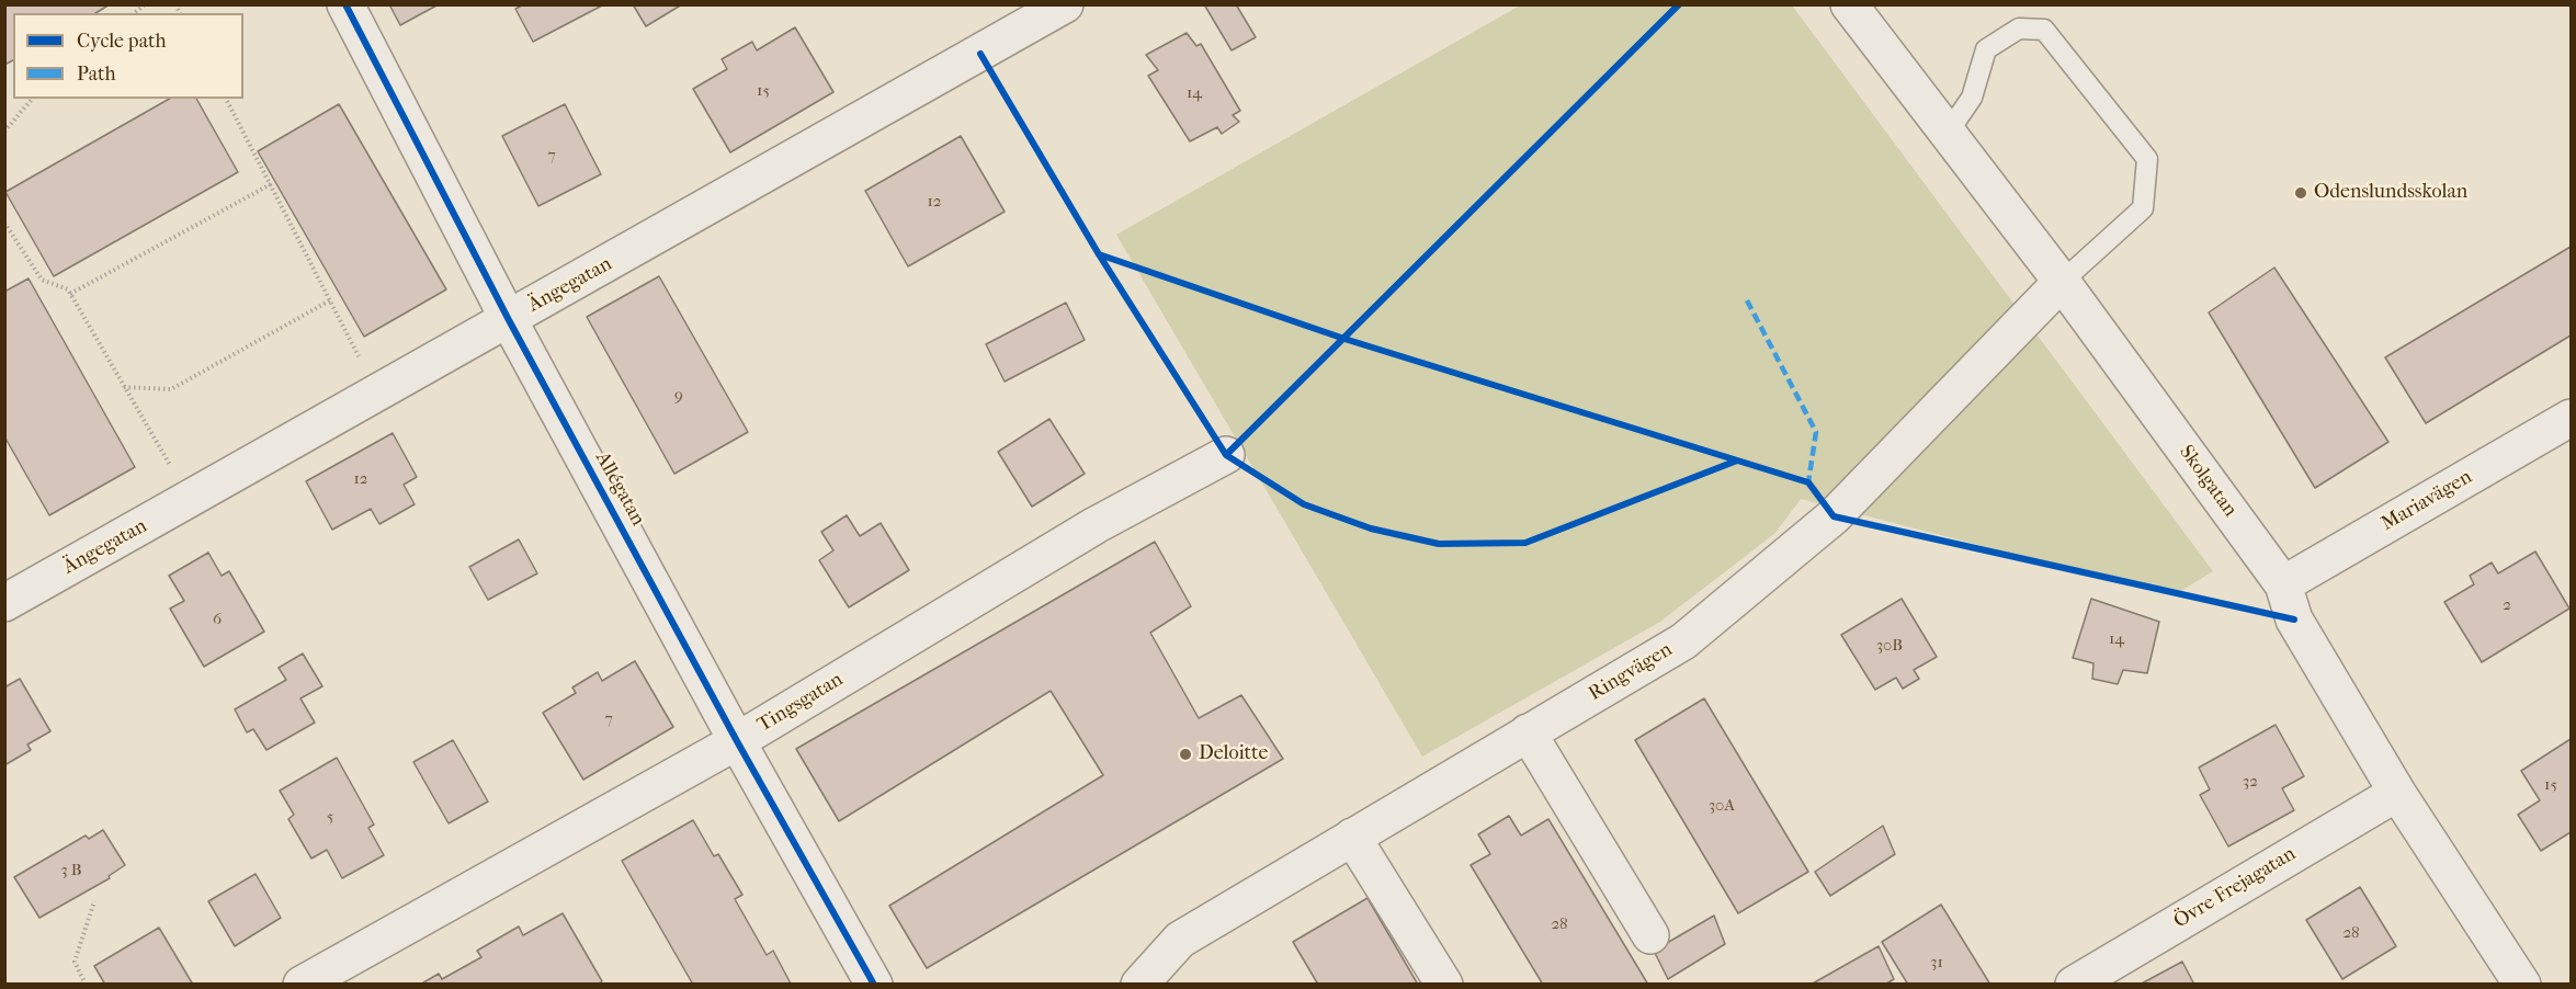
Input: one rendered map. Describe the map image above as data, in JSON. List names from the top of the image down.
{
  "streets": {
    "street": [
      "Ängegatan",
      "Skolgatan",
      "Allégatan",
      "Mariavägen",
      "Ringvägen",
      "Tingsgatan",
      "Övre Frejagatan"
    ]
  },
  "crossings": [
    ["Ängegatan", "Allégatan"],
    ["Skolgatan", "Mariavägen"],
    ["Skolgatan", "Ringvägen"],
    ["Skolgatan", "Övre Frejagatan"],
    ["Allégatan", "Tingsgatan"]
  ],
  "places": ["Odenslundsskolan", "Deloitte"],
  "house_numbers": [
    "15",
    "14",
    "7",
    "12",
    "9",
    "12",
    "2",
    "6",
    "14",
    "30B",
    "7",
    "32",
    "15",
    "30A",
    "5",
    "3 B",
    "28",
    "28",
    "31"
  ],
  "legend": ["Cycle path", "Path"]
}
